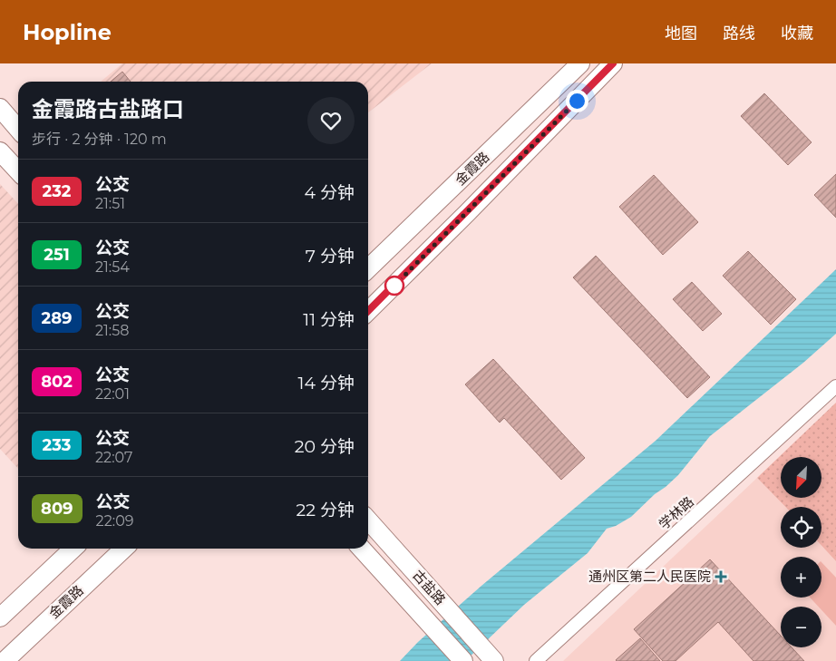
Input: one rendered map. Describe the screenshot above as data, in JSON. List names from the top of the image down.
{
  "streets": {
    "main road": ["金霞路", "古盐路"],
    "street": ["学林路"]
  },
  "places": {
    "health": ["通州区第二人民医院"]
  },
  "lines": ["bus line 232"],
  "north": "bottom left",
  "page": {
    "header": "Hopline",
    "nav": ["地图", "路线", "收藏"],
    "heading": ["金霞路古盐路口", "步行 · 2 分钟 · 120 m"],
    "list": [
      {
        "mark": "232",
        "name": "公交",
        "note": "21:51",
        "value": "4 分钟"
      },
      {
        "mark": "251",
        "name": "公交",
        "note": "21:54",
        "value": "7 分钟"
      },
      {
        "mark": "289",
        "name": "公交",
        "note": "21:58",
        "value": "11 分钟"
      },
      {
        "mark": "802",
        "name": "公交",
        "note": "22:01",
        "value": "14 分钟"
      },
      {
        "mark": "233",
        "name": "公交",
        "note": "22:07",
        "value": "20 分钟"
      },
      {
        "mark": "809",
        "name": "公交",
        "note": "22:09",
        "value": "22 分钟"
      }
    ],
    "map_buttons": ["+", "−"]
  }
}
